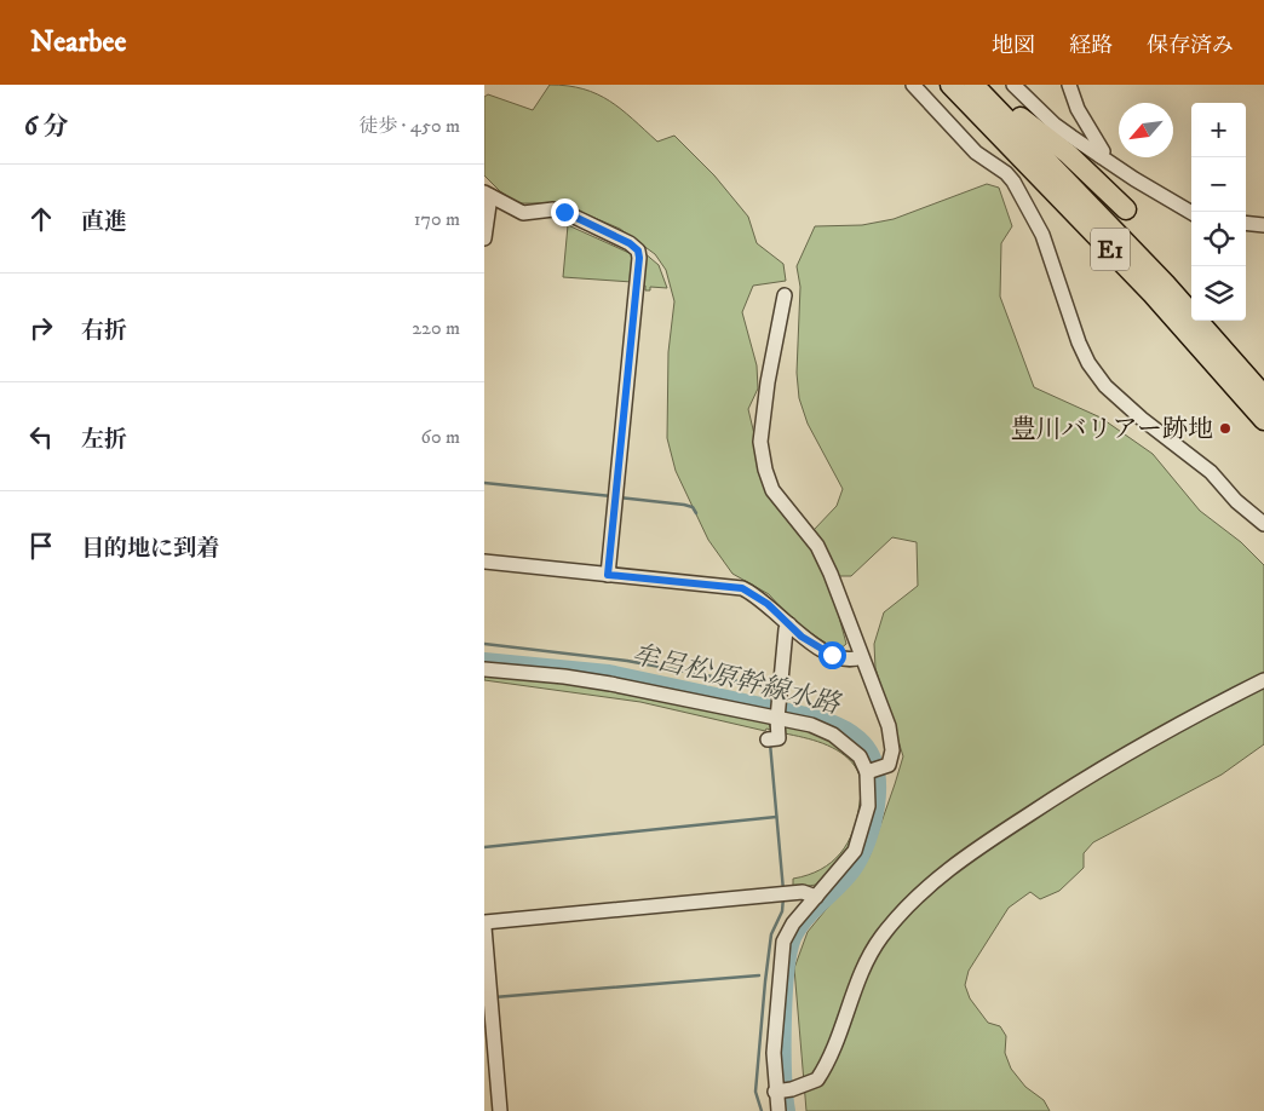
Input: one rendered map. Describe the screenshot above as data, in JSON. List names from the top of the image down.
{
  "streets": {
    "highway": ["E1"]
  },
  "water": ["牟呂松原幹線水路"],
  "places": ["豊川バリアー跡地"],
  "north": "bottom left",
  "page": {
    "header": "Nearbee",
    "nav": ["地図", "経路", "保存済み"],
    "heading": ["6 分", "徒歩 · 450 m"],
    "map_buttons": ["+", "−"],
    "list": [
      ["直進", "170 m"],
      ["右折", "220 m"],
      ["左折", "60 m"],
      "目的地に到着"
    ]
  }
}
